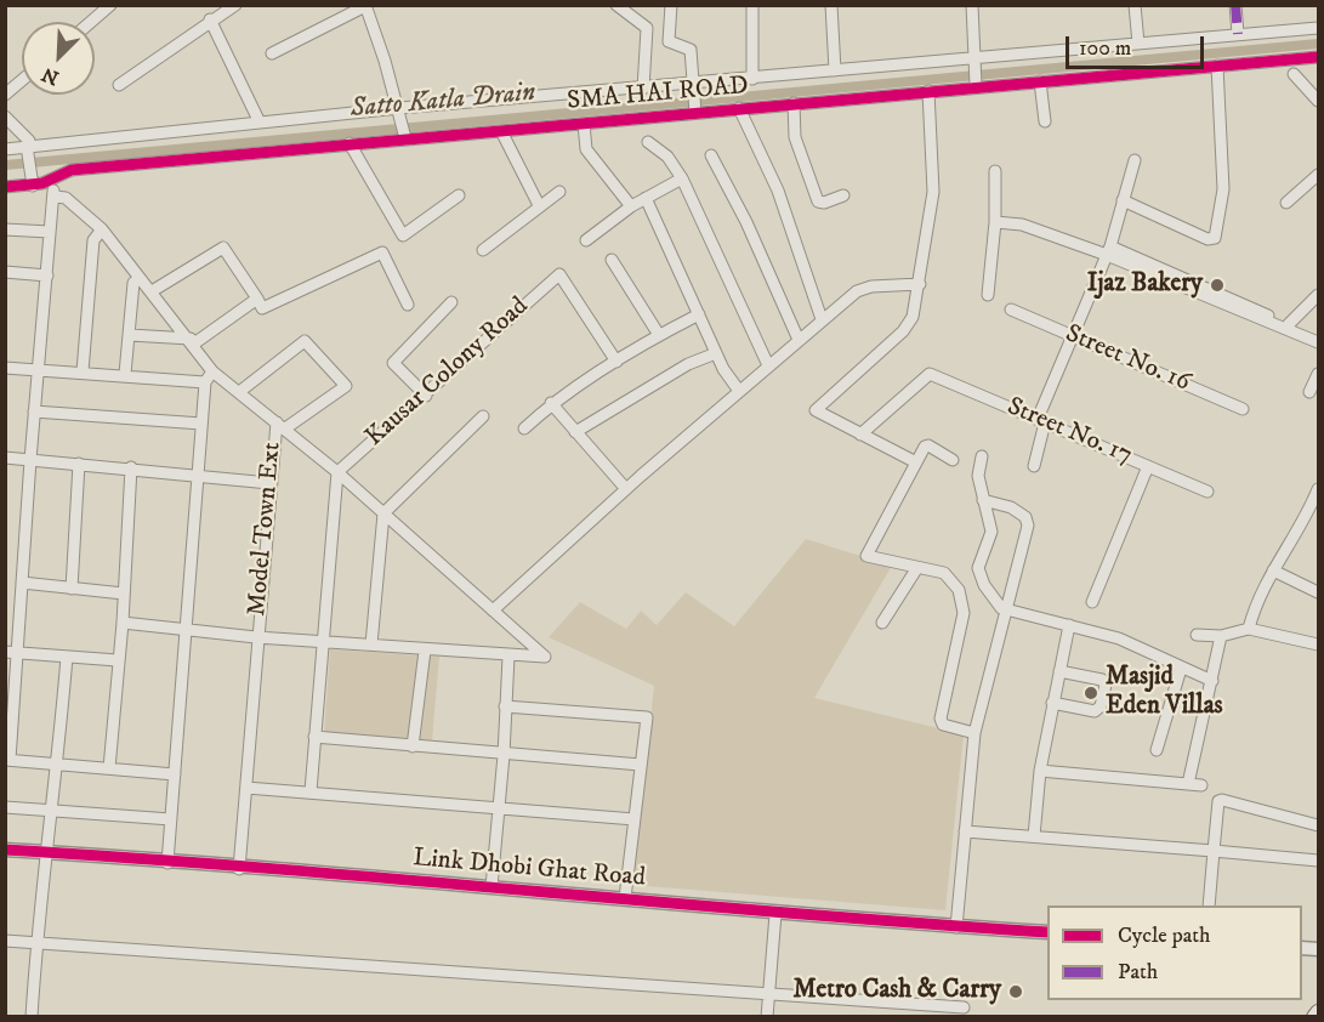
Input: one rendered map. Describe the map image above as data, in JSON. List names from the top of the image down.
{
  "streets": {
    "street": [
      "SMA HAI ROAD",
      "Street No. 16",
      "Kausar Colony Road",
      "Street No. 17",
      "Model Town Ext",
      "Link Dhobi Ghat Road"
    ]
  },
  "crossings": [
    ["Model Town Ext", "Link Dhobi Ghat Road"]
  ],
  "water": ["Satto Katla Drain"],
  "places": ["Ijaz Bakery", "Masjid Eden Villas", "Metro Cash & Carry"],
  "legend": ["Cycle path", "Path"],
  "scale_bar": "100 m",
  "north": "bottom left"
}
